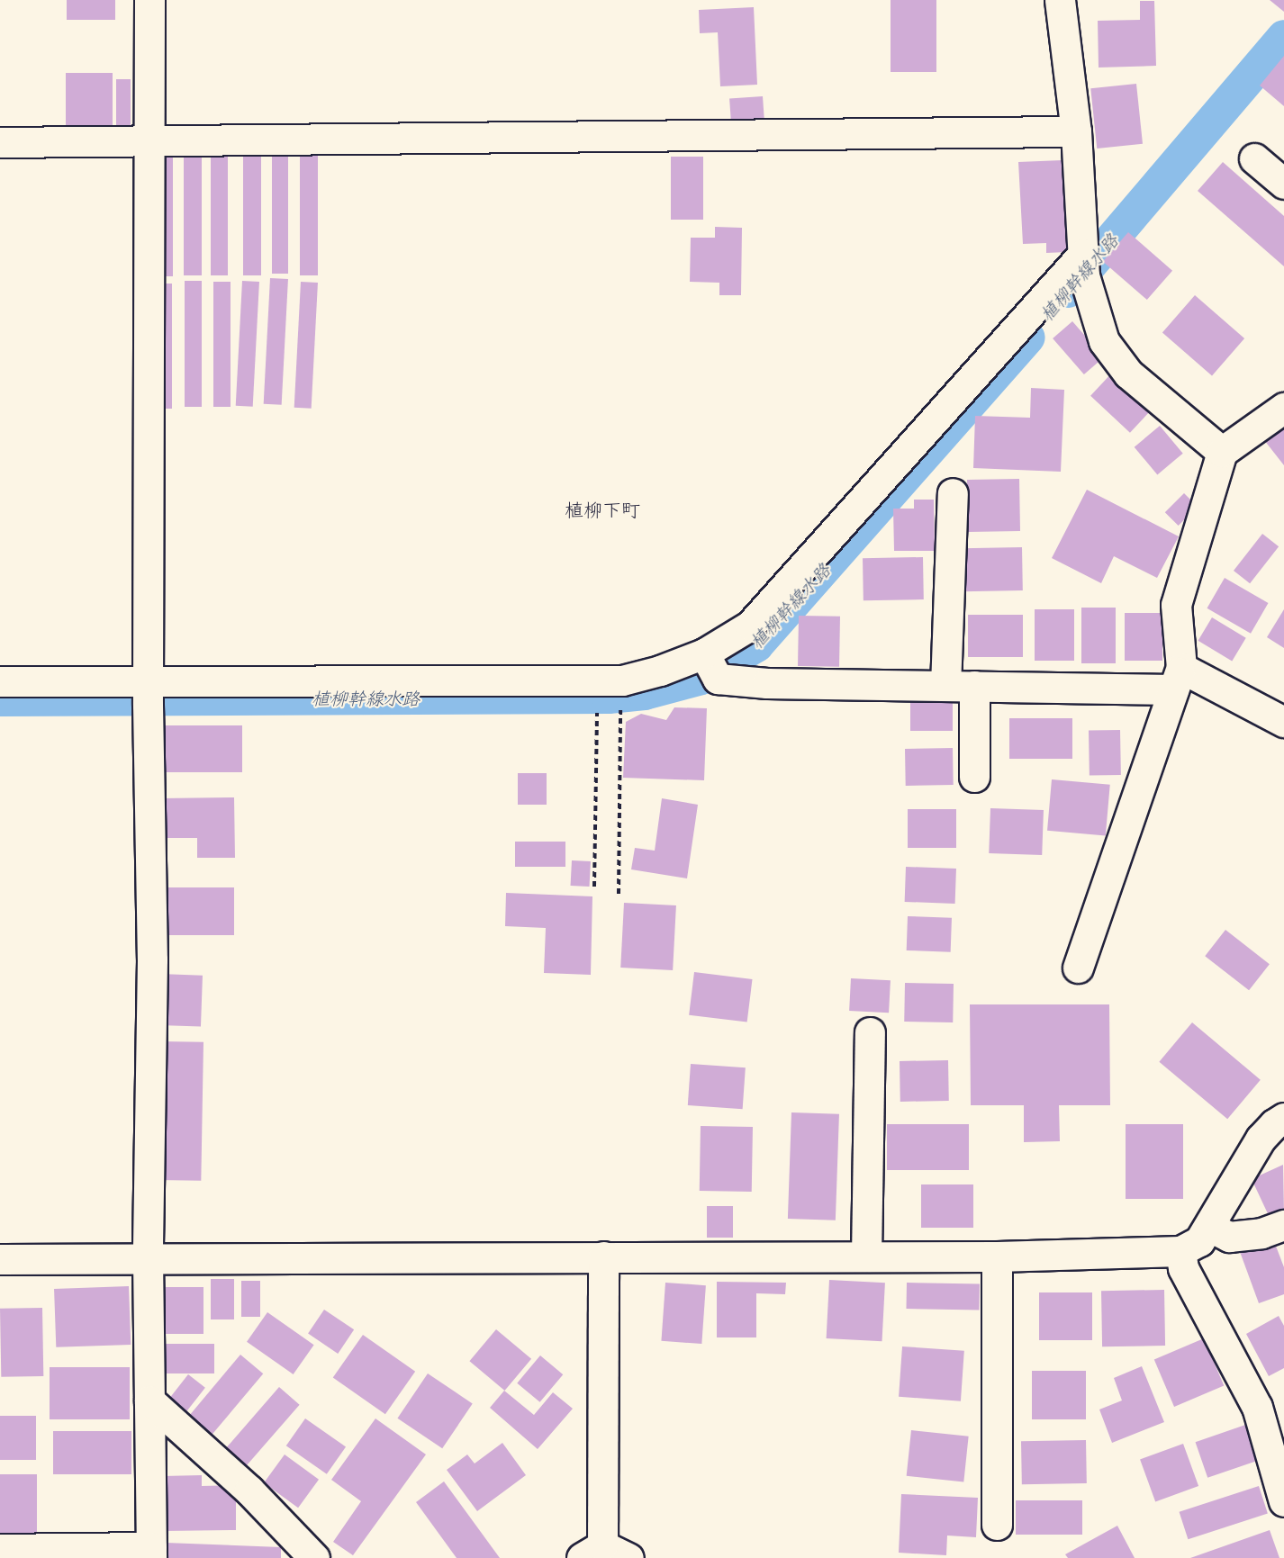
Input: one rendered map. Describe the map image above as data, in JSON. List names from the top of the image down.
{
  "districts": ["植柳下町"],
  "water": ["植柳幹線水路"]
}
